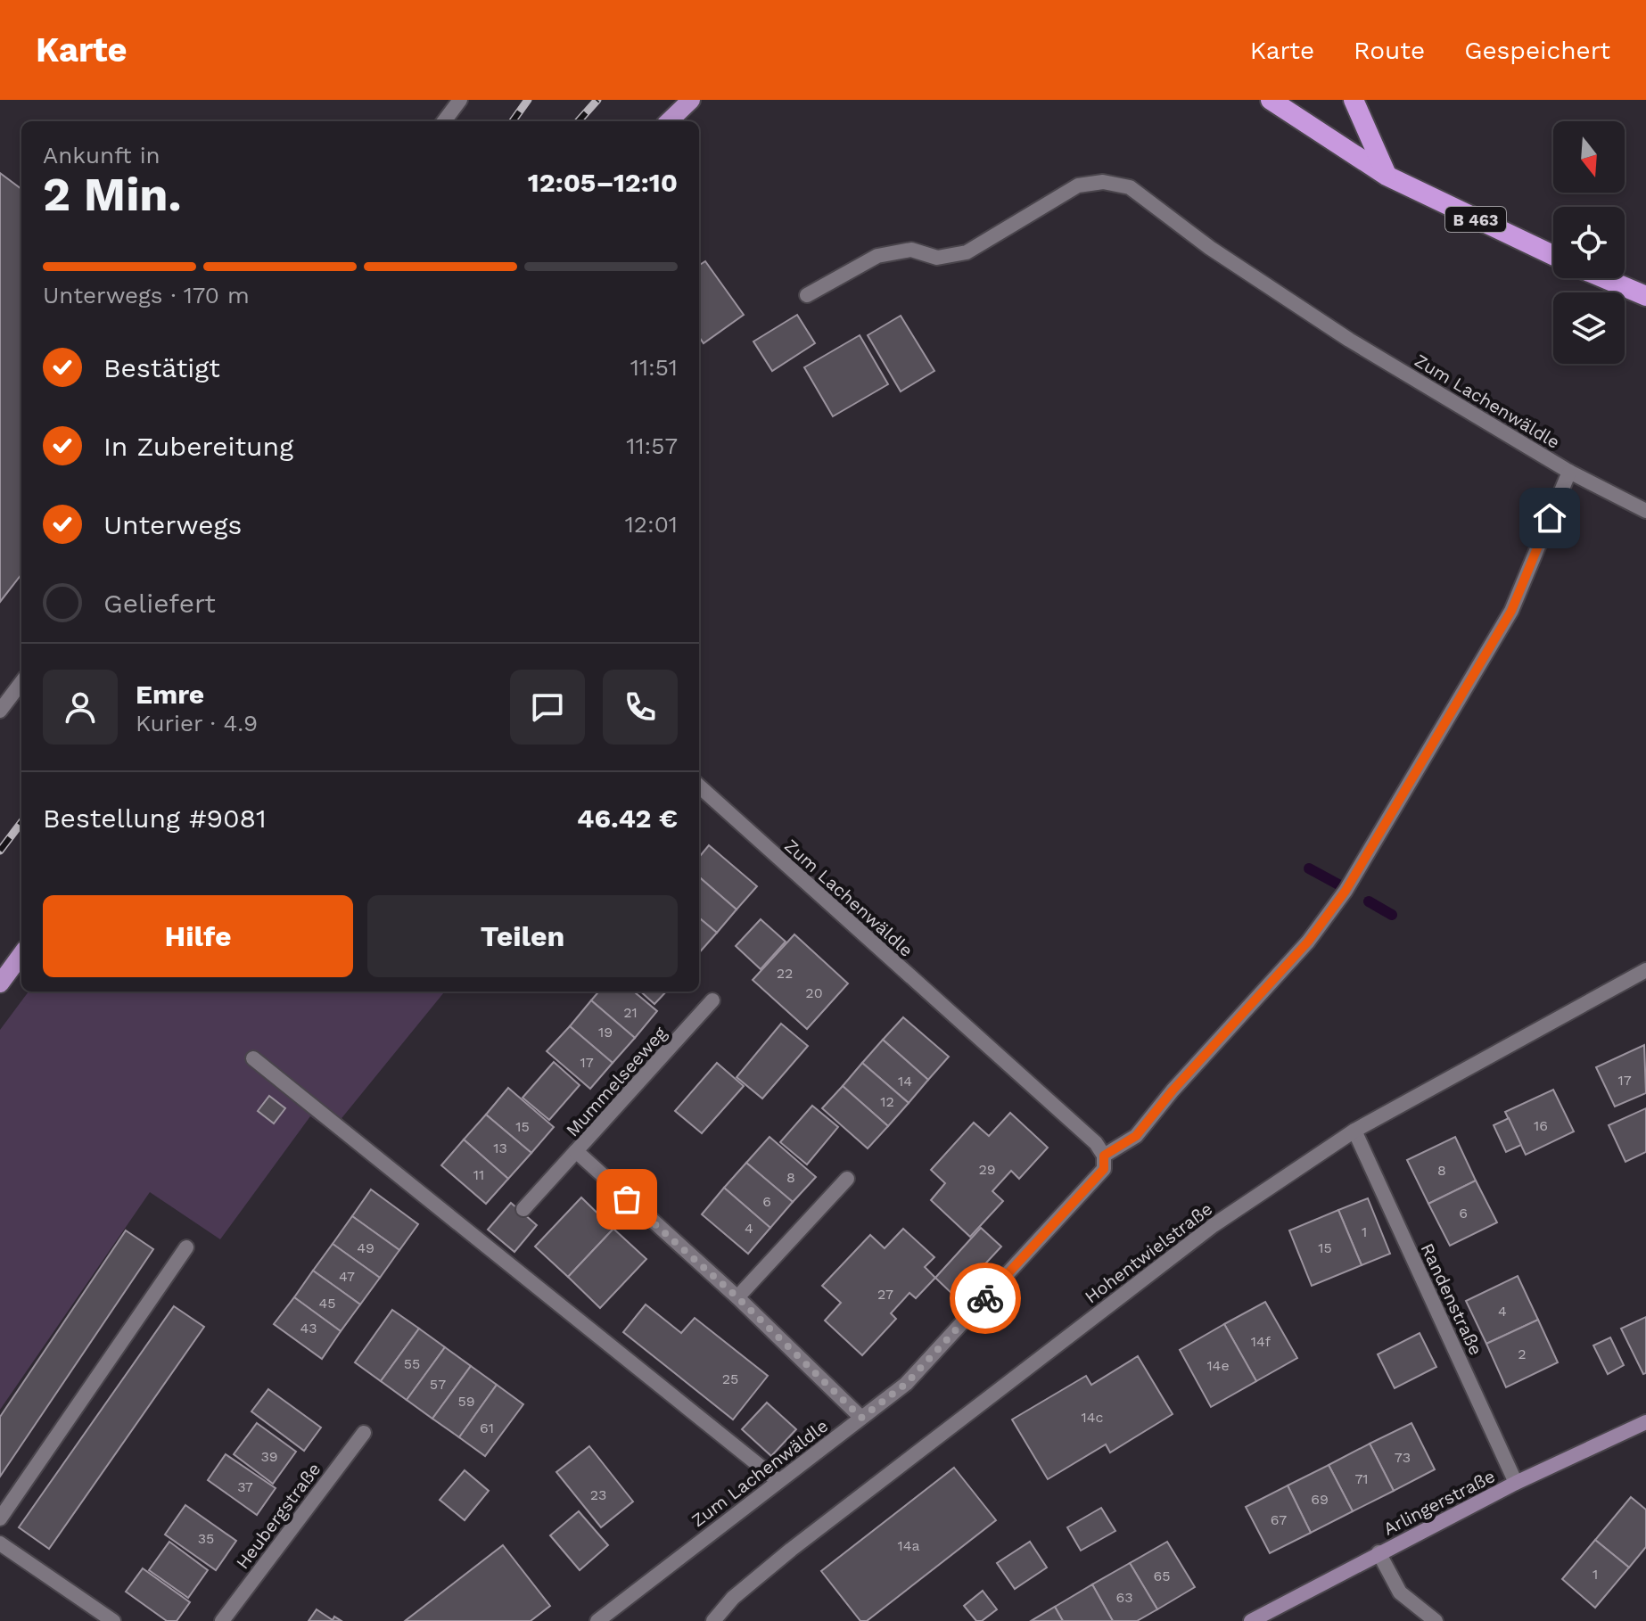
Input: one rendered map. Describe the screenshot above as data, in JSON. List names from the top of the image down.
{
  "streets": {
    "highway": ["B 463"],
    "main road": ["Arlingerstraße"],
    "street": [
      "Zum Lachenwäldle",
      "Mummelseeweg",
      "Hohentwielstraße",
      "Randenstraße",
      "Heubergstraße"
    ]
  },
  "crossings": [
    ["Zum Lachenwäldle", "Mummelseeweg"],
    ["Hohentwielstraße", "Randenstraße"],
    ["Randenstraße", "Arlingerstraße"]
  ],
  "house_numbers": [
    "22",
    "20",
    "21",
    "19",
    "17",
    "17",
    "14",
    "12",
    "16",
    "15",
    "13",
    "29",
    "8",
    "11",
    "8",
    "6",
    "6",
    "4",
    "1",
    "49",
    "15",
    "47",
    "27",
    "45",
    "4",
    "43",
    "14f",
    "2",
    "55",
    "14e",
    "25",
    "57",
    "59",
    "14c",
    "61",
    "39",
    "73",
    "71",
    "37",
    "23",
    "69",
    "67",
    "35",
    "14a",
    "1",
    "65",
    "63"
  ],
  "north": "bottom",
  "page": {
    "header": "Karte",
    "nav": ["Karte", "Route", "Gespeichert"],
    "heading": ["2 Min.", "Ankunft in", "12:05–12:10"],
    "panel": [
      "Emre",
      "Kurier · 4.9",
      "Bestellung #9081",
      "46.42 €"
    ],
    "bar": "Unterwegs · 170 m",
    "list": [
      ["Bestätigt", "11:51"],
      ["In Zubereitung", "11:57"],
      ["Unterwegs", "12:01"],
      "Geliefert"
    ],
    "buttons": ["Hilfe", "Teilen"]
  }
}
